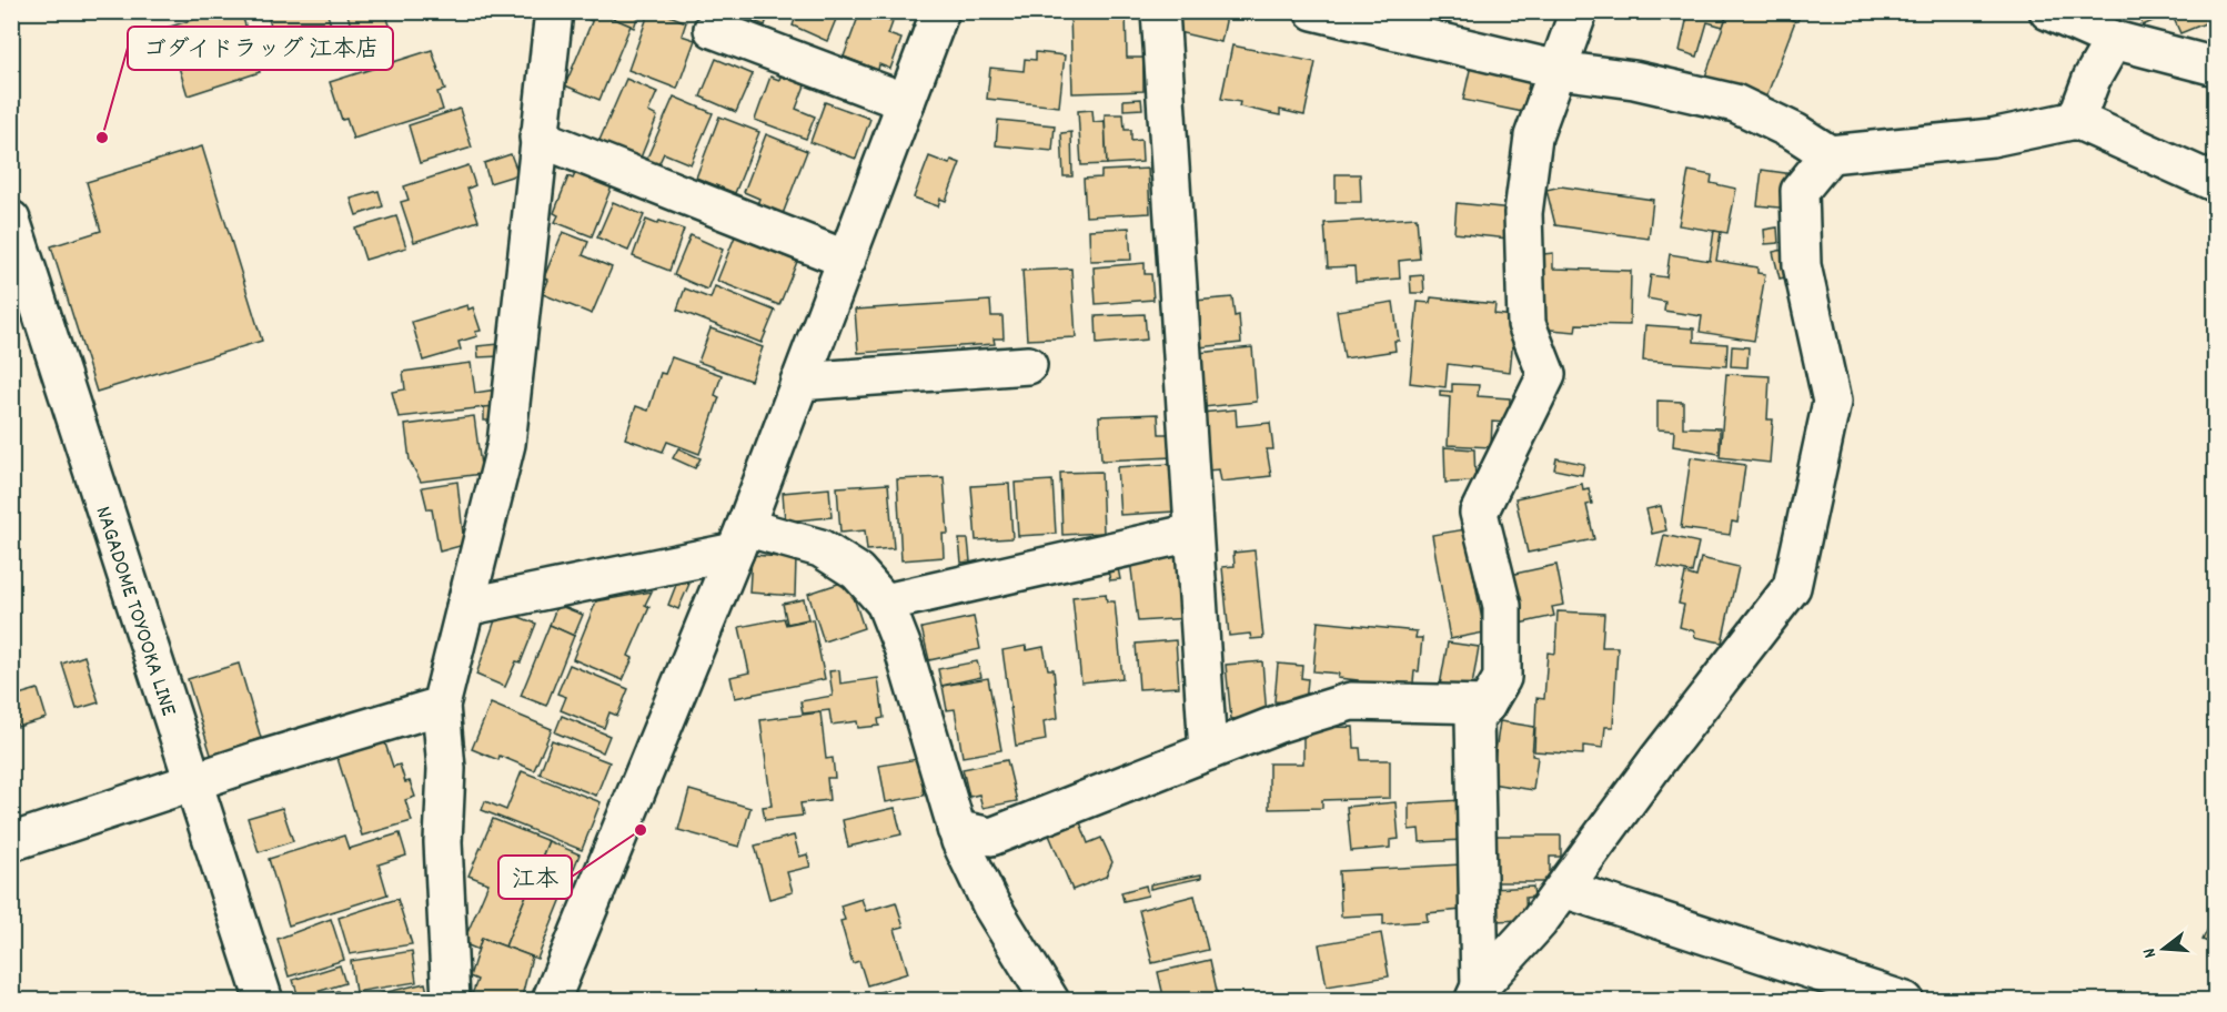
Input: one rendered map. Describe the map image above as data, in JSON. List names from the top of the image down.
{
  "streets": {
    "street": ["NAGADOME TOYOOKA LINE"]
  },
  "places": ["ゴダイドラッグ 江本店", "江本"],
  "north": "left"
}
